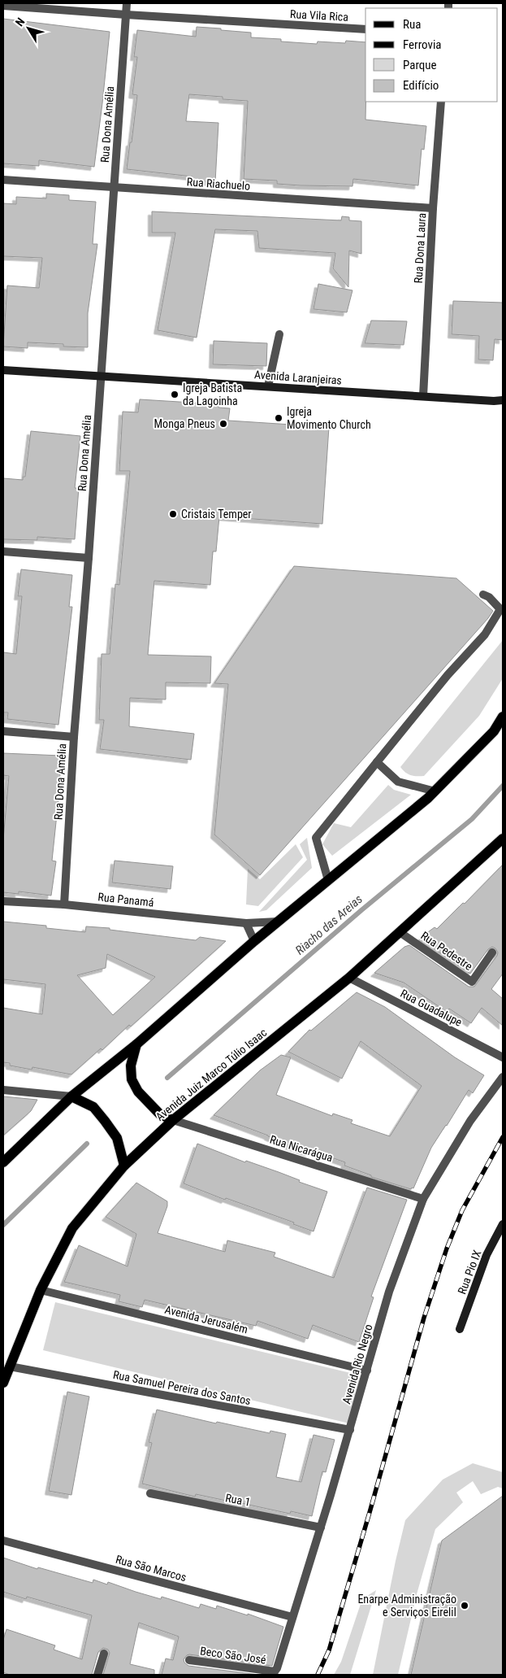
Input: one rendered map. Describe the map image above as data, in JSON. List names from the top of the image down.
{
  "streets": {
    "main road": ["Avenida Juiz Marco Túlio Isaac"],
    "street": [
      "Rua Vila Rica",
      "Rua Dona Amélia",
      "Rua Riachuelo",
      "Rua Dona Laura",
      "Avenida Laranjeiras",
      "Rua Panamá",
      "Rua Pedestre",
      "Rua Guadalupe",
      "Rua Nicarágua",
      "Rua Pio IX",
      "Avenida Jerusalém",
      "Avenida Rio Negro",
      "Rua Samuel Pereira dos Santos",
      "Rua 1",
      "Rua São Marcos",
      "Beco São José"
    ]
  },
  "crossings": [
    ["Rua Vila Rica", "Rua Dona Amélia"],
    ["Rua Dona Amélia", "Rua Riachuelo"],
    ["Rua Dona Amélia", "Avenida Laranjeiras"],
    ["Rua Dona Amélia", "Rua Panamá"],
    ["Rua Riachuelo", "Rua Dona Laura"],
    ["Rua Dona Laura", "Avenida Laranjeiras"],
    ["Rua Pedestre", "Avenida Juiz Marco Túlio Isaac"],
    ["Rua Guadalupe", "Avenida Juiz Marco Túlio Isaac"],
    ["Avenida Juiz Marco Túlio Isaac", "Rua Nicarágua"],
    ["Avenida Juiz Marco Túlio Isaac", "Avenida Jerusalém"],
    ["Avenida Juiz Marco Túlio Isaac", "Rua Samuel Pereira dos Santos"],
    ["Rua Nicarágua", "Avenida Rio Negro"],
    ["Avenida Jerusalém", "Avenida Rio Negro"],
    ["Avenida Rio Negro", "Rua Samuel Pereira dos Santos"],
    ["Avenida Rio Negro", "Rua 1"],
    ["Avenida Rio Negro", "Rua São Marcos"],
    ["Avenida Rio Negro", "Beco São José"]
  ],
  "water": ["Riacho das Areias"],
  "places": [
    "Igreja Batista da Lagoinha",
    "Igreja Movimento Church",
    "Monga Pneus",
    "Cristais Temper",
    "Enarpe Administração e Serviços EireliI"
  ],
  "legend": [
    "Rua",
    "Ferrovia",
    "Parque",
    "Edifício"
  ],
  "north": "top left"
}
